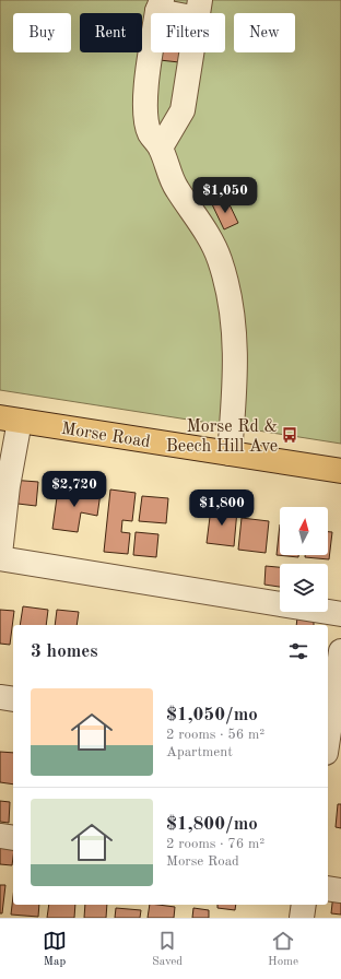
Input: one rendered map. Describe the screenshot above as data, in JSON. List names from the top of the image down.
{
  "streets": {
    "main road": ["Morse Road"]
  },
  "places": {
    "bus stop": ["Morse Rd & Beech Hill Ave"]
  },
  "north": "top",
  "page": {
    "chip": [
      "Buy",
      "Rent",
      "Filters",
      "New"
    ],
    "price": ["$1,050", "$2,720", "$1,800"],
    "heading": "3 homes",
    "list": [
      {
        "name": "$1,050/mo",
        "note": "2 rooms · 56 m² · Apartment"
      },
      {
        "name": "$1,800/mo",
        "note": "2 rooms · 76 m² · Morse Road"
      }
    ],
    "tabs": ["Map", "Saved", "Home"]
  }
}
